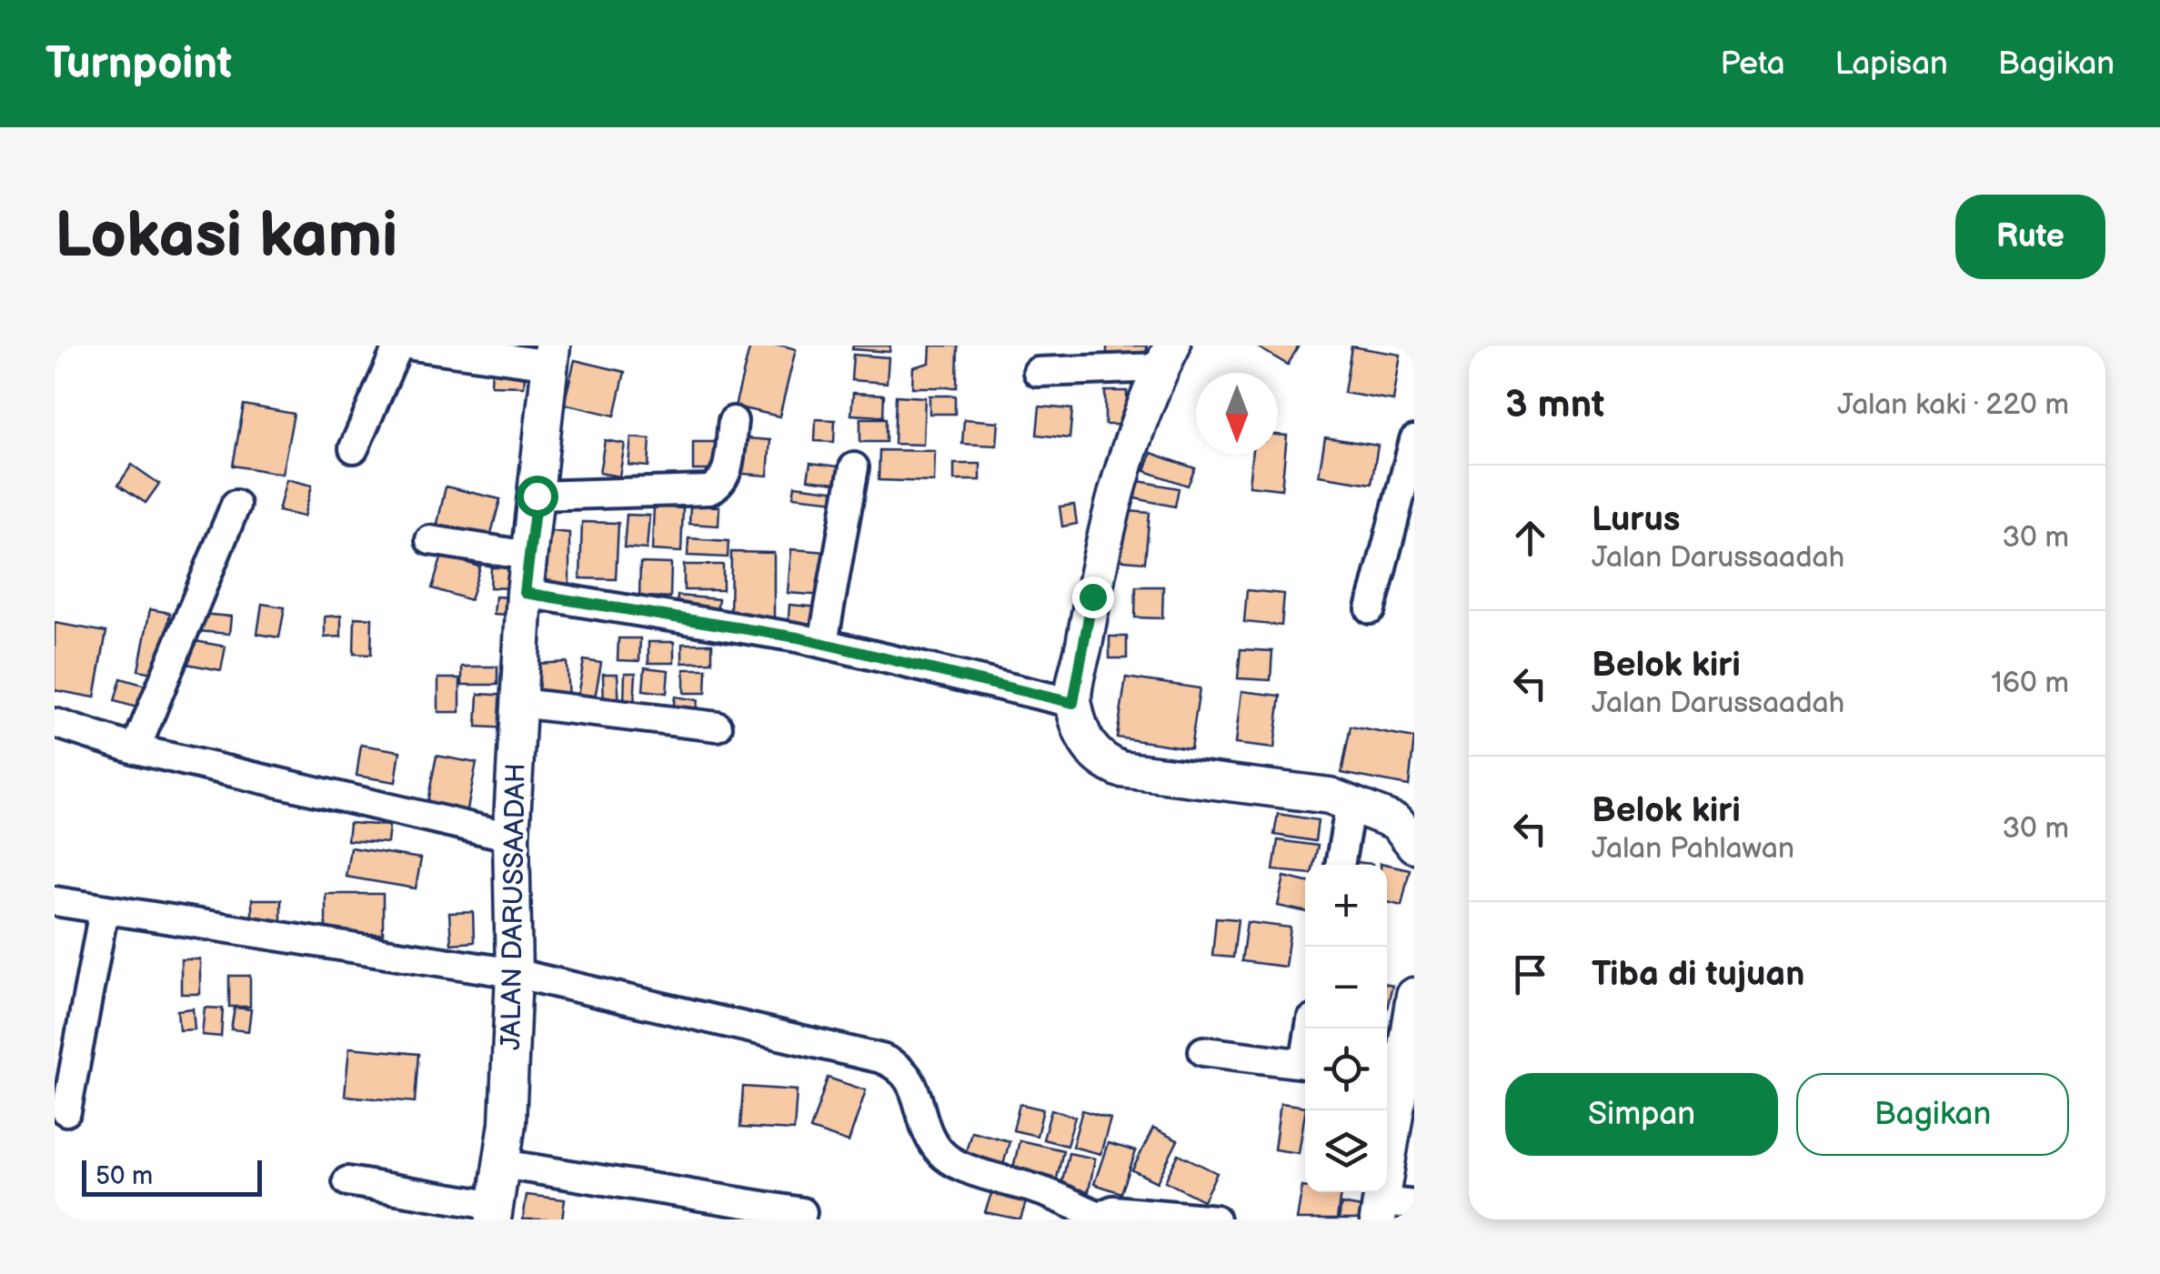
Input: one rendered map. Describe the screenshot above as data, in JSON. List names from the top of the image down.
{
  "streets": {
    "street": ["JALAN DARUSSAADAH"]
  },
  "scale_bar": "50 m",
  "north": "bottom",
  "page": {
    "header": "Turnpoint",
    "nav": ["Peta", "Lapisan", "Bagikan"],
    "buttons": [
      "Rute",
      ["Simpan", "Bagikan"]
    ],
    "title": "Lokasi kami",
    "heading": ["3 mnt", "Jalan kaki · 220 m"],
    "list": [
      ["Lurus", "Jalan Darussaadah", "30 m"],
      ["Belok kiri", "Jalan Darussaadah", "160 m"],
      ["Belok kiri", "Jalan Pahlawan", "30 m"],
      "Tiba di tujuan"
    ],
    "map_buttons": ["+", "−"],
    "scale": "50 m"
  }
}
